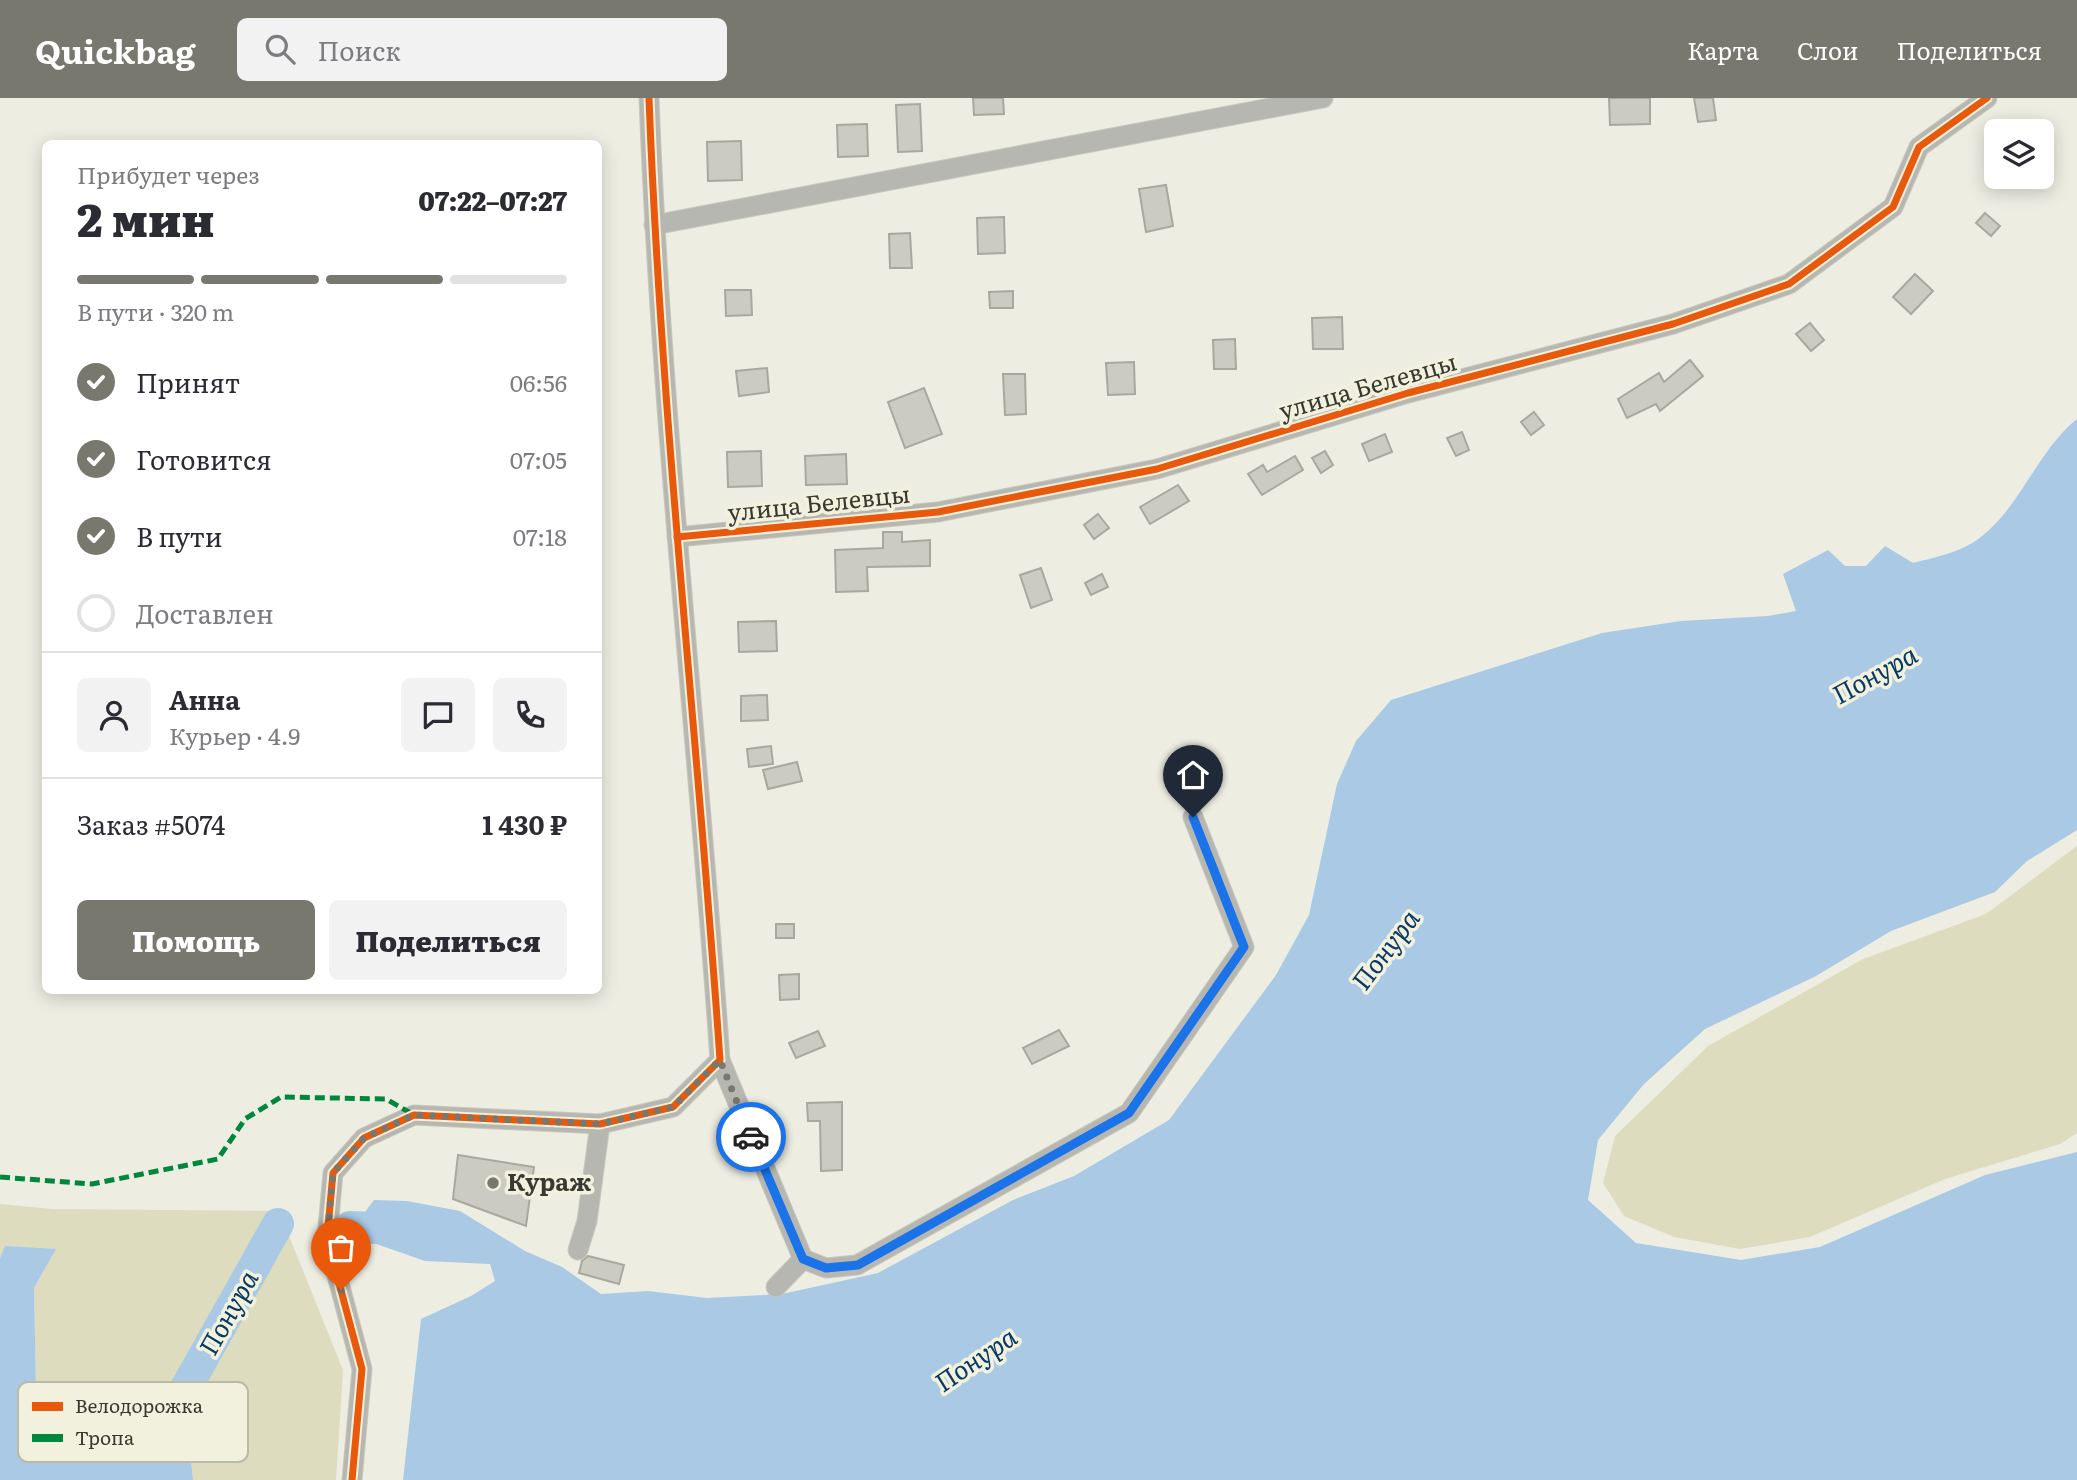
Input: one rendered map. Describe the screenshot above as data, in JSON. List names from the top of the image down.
{
  "streets": {
    "street": ["улица Белевцы"]
  },
  "water": ["Понура"],
  "places": ["Кураж"],
  "legend": ["Велодорожка", "Тропа"],
  "page": {
    "header": "Quickbag",
    "search": "Поиск",
    "nav": ["Карта", "Слои", "Поделиться"],
    "heading": ["2 мин", "Прибудет через", "07:22–07:27"],
    "panel": [
      "Анна",
      "Курьер · 4.9",
      "Заказ #5074",
      "1 430 ₽"
    ],
    "bar": "В пути · 320 m",
    "list": [
      ["Принят", "06:56"],
      ["Готовится", "07:05"],
      ["В пути", "07:18"],
      "Доставлен"
    ],
    "buttons": ["Помощь", "Поделиться"]
  }
}
